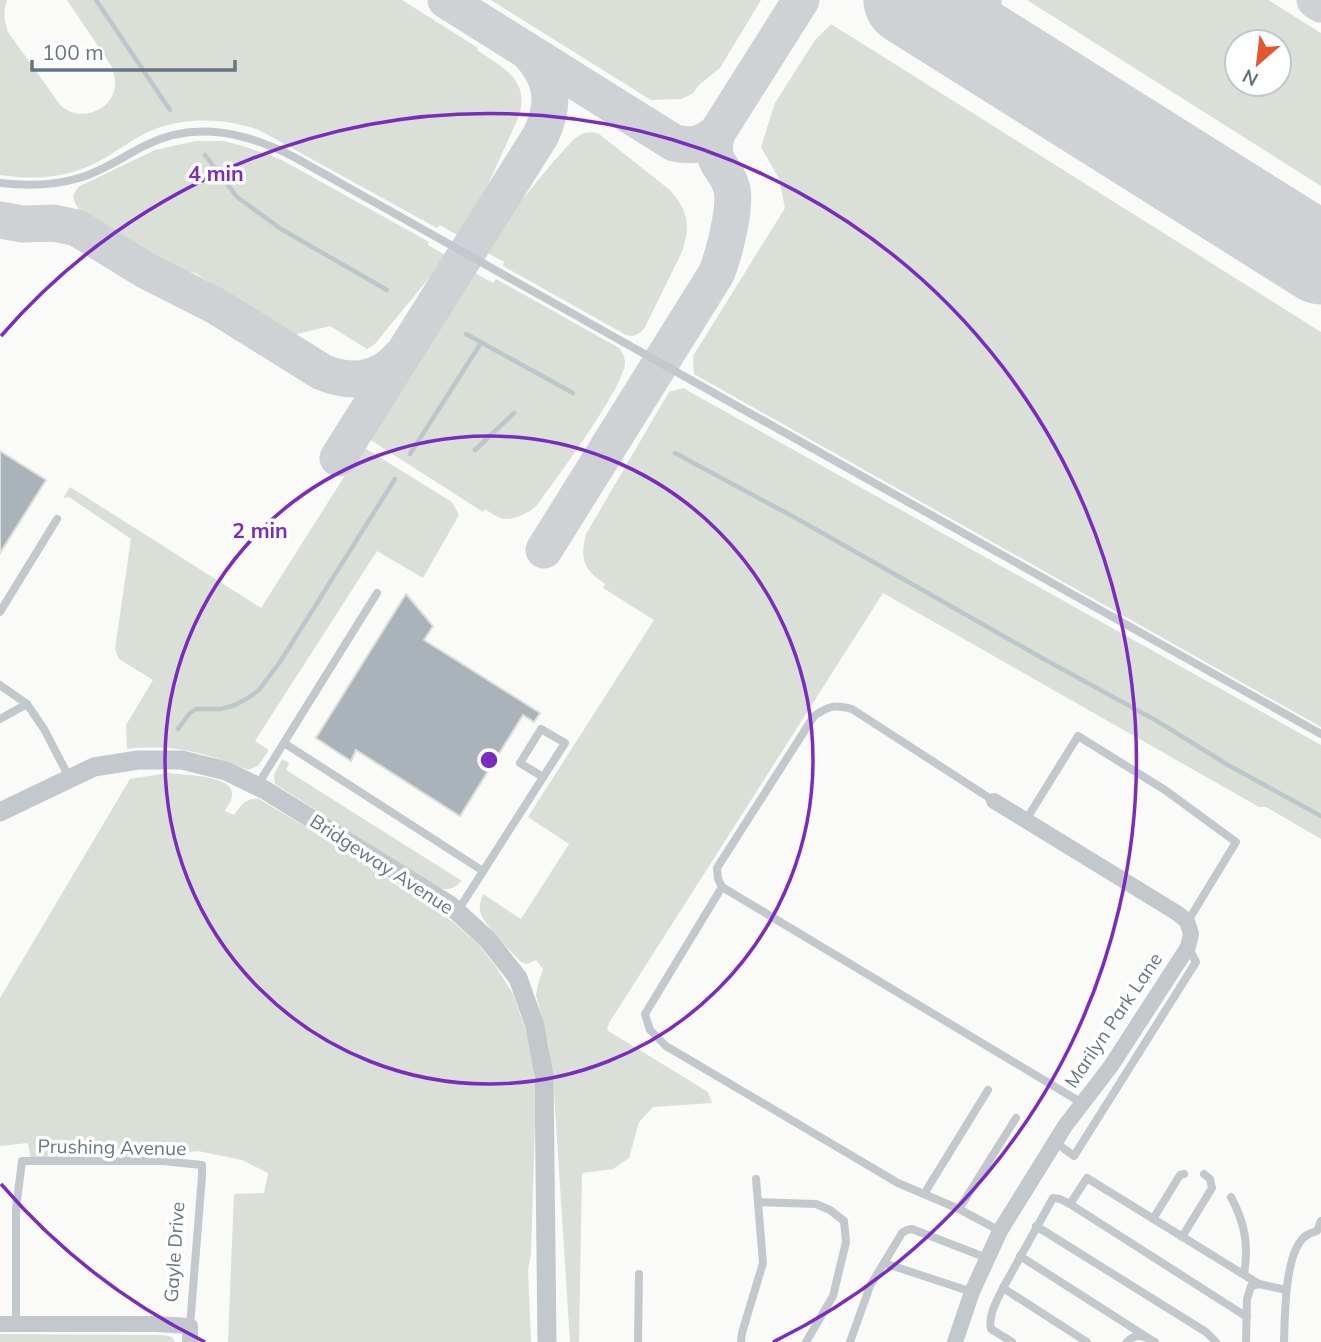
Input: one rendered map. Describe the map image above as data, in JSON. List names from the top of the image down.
{
  "streets": {
    "street": ["Bridgeway Avenue", "Marilyn Park Lane"],
    "lane": ["Prushing Avenue", "Gayle Drive"]
  },
  "crossings": [
    ["Prushing Avenue", "Gayle Drive"]
  ],
  "scale_bar": "100 m",
  "north": "bottom left",
  "rings": ["4 min", "2 min"]
}
